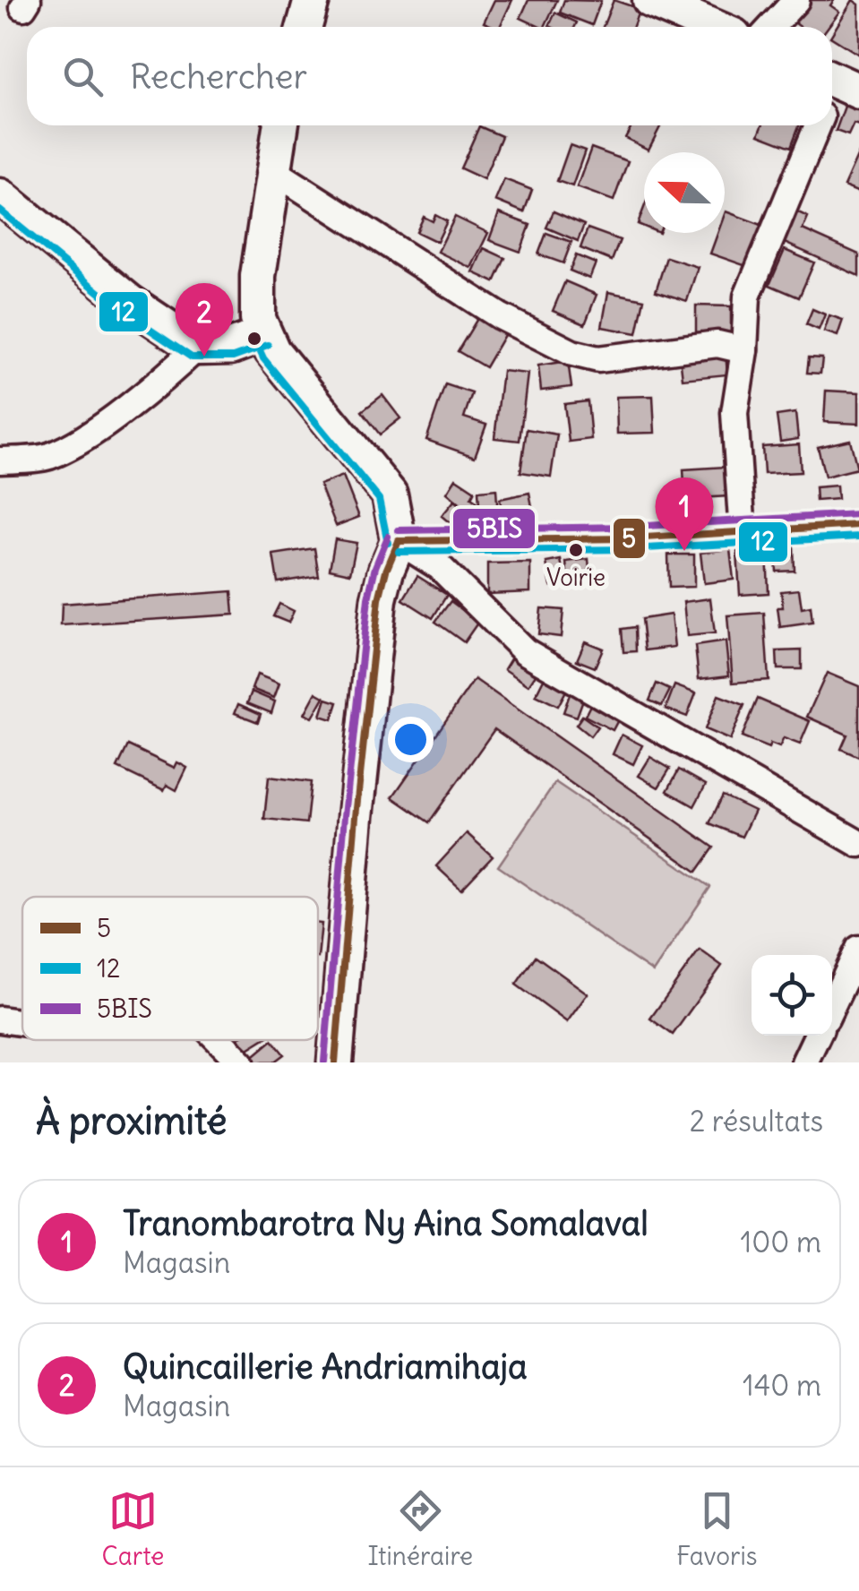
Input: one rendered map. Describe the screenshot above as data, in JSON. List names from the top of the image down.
{
  "places": ["Voirie"],
  "lines": ["transit line 12", "transit line 5BIS", "transit line 5"],
  "legend": ["5", "12", "5BIS"],
  "north": "left",
  "page": {
    "search": "Rechercher",
    "pins": ["2", "1"],
    "heading": ["À proximité", "2 résultats"],
    "list": [
      {
        "mark": "1",
        "name": "Tranombarotra Ny Aina Somalaval",
        "note": "Magasin",
        "value": "100 m"
      },
      {
        "mark": "2",
        "name": "Quincaillerie Andriamihaja",
        "note": "Magasin",
        "value": "140 m"
      }
    ],
    "nav": ["Carte", "Itinéraire", "Favoris"]
  }
}
